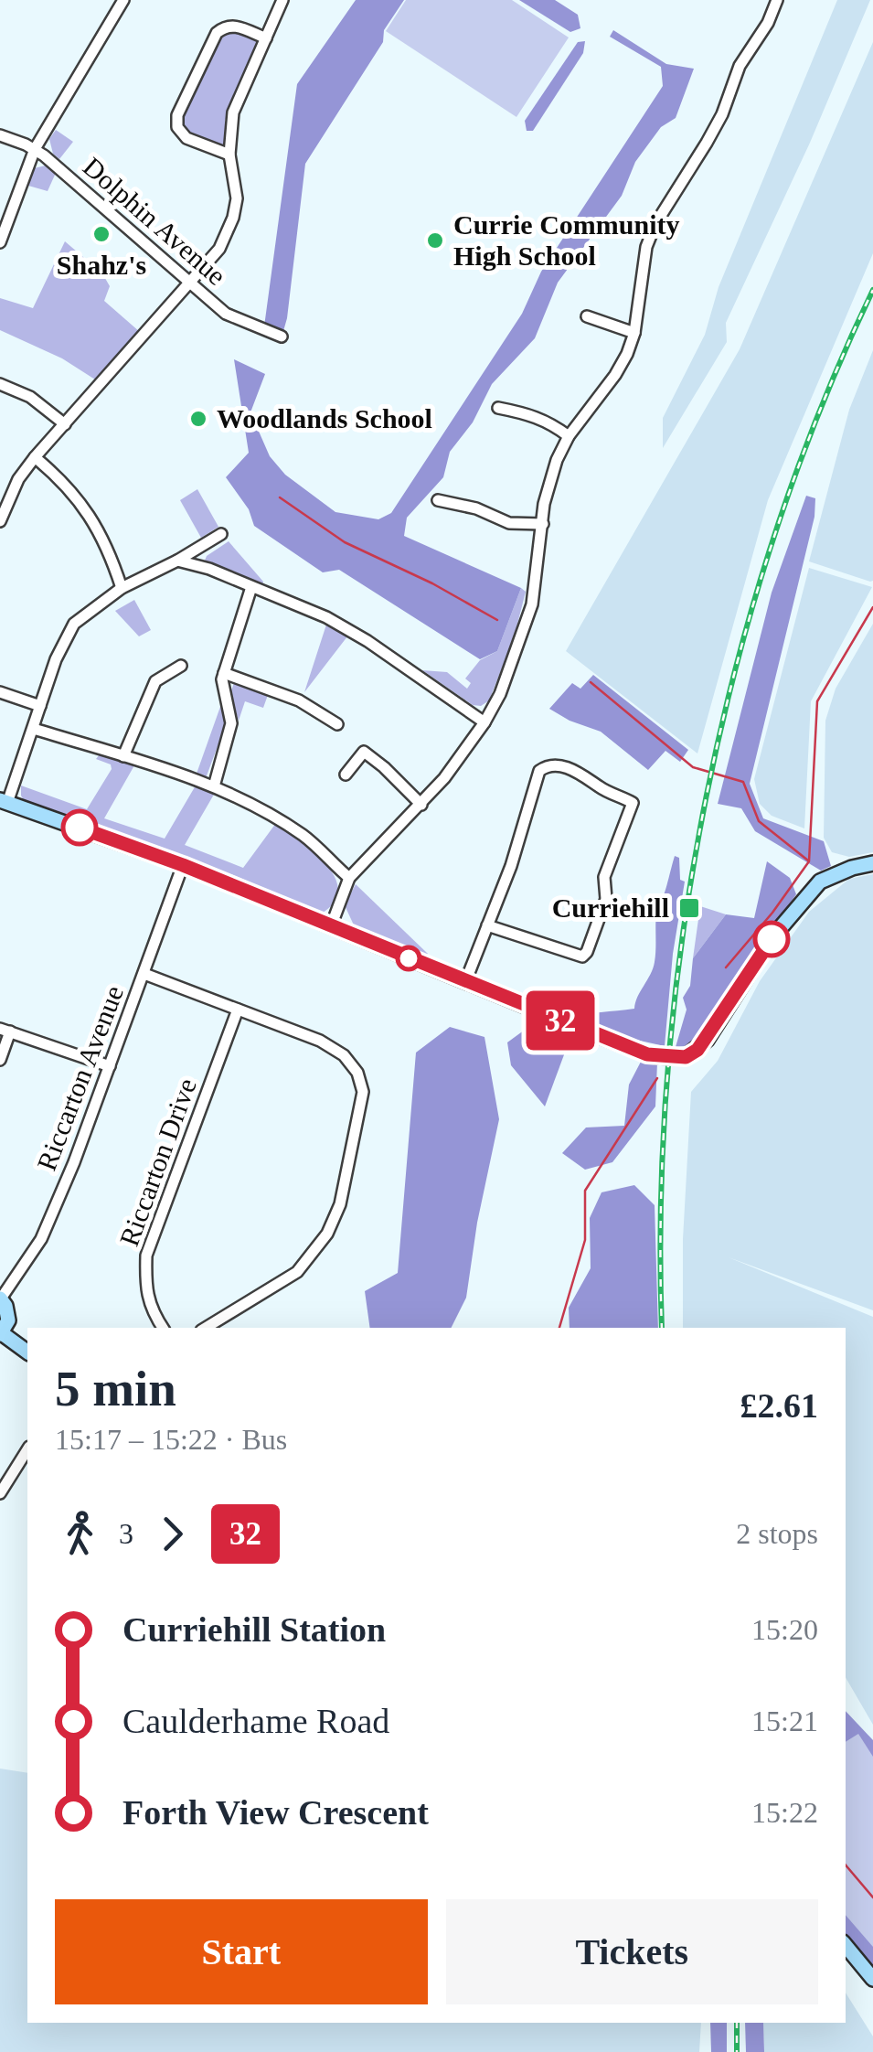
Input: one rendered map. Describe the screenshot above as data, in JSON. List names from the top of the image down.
{
  "streets": {
    "street": ["Dolphin Avenue", "Riccarton Avenue", "Riccarton Drive"]
  },
  "places": {
    "other": ["Shahz's", "Currie Community High School", "Woodlands School"],
    "transit": ["Curriehill"]
  },
  "lines": ["bus line 32"],
  "page": {
    "on_map": "32",
    "heading": ["5 min", "15:17 – 15:22 · Bus", "£2.61"],
    "legs": ["3", "32", "2 stops"],
    "list": [
      {
        "name": "Curriehill Station",
        "value": "15:20"
      },
      {
        "name": "Caulderhame Road",
        "value": "15:21"
      },
      {
        "name": "Forth View Crescent",
        "value": "15:22"
      }
    ],
    "buttons": ["Start", "Tickets"]
  }
}
